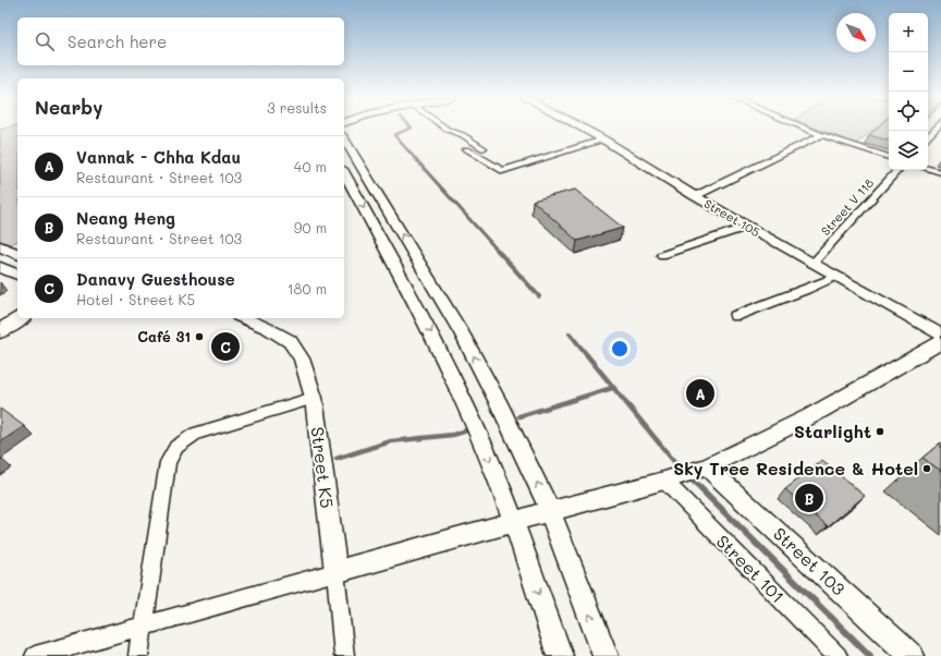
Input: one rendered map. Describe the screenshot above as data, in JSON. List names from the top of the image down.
{
  "streets": {
    "street": [
      "Street V 118",
      "Street 105",
      "Street K5",
      "Street 103",
      "Street 101"
    ]
  },
  "crossings": [
    ["Street V 118", "Street 105"],
    ["Street 103", "Street 101"]
  ],
  "places": ["Café 31", "Starlight", "Sky Tree Residence & Hotel"],
  "north": "bottom right",
  "page": {
    "map_buttons": ["+", "−"],
    "search": "Search here",
    "heading": ["Nearby", "3 results"],
    "list": [
      {
        "mark": "A",
        "name": "Vannak - Chha Kdau",
        "note": "Restaurant · Street 103",
        "value": "40 m"
      },
      {
        "mark": "B",
        "name": "Neang Heng",
        "note": "Restaurant · Street 103",
        "value": "90 m"
      },
      {
        "mark": "C",
        "name": "Danavy Guesthouse",
        "note": "Hotel · Street K5",
        "value": "180 m"
      }
    ],
    "pins": ["C", "A", "B"]
  }
}
